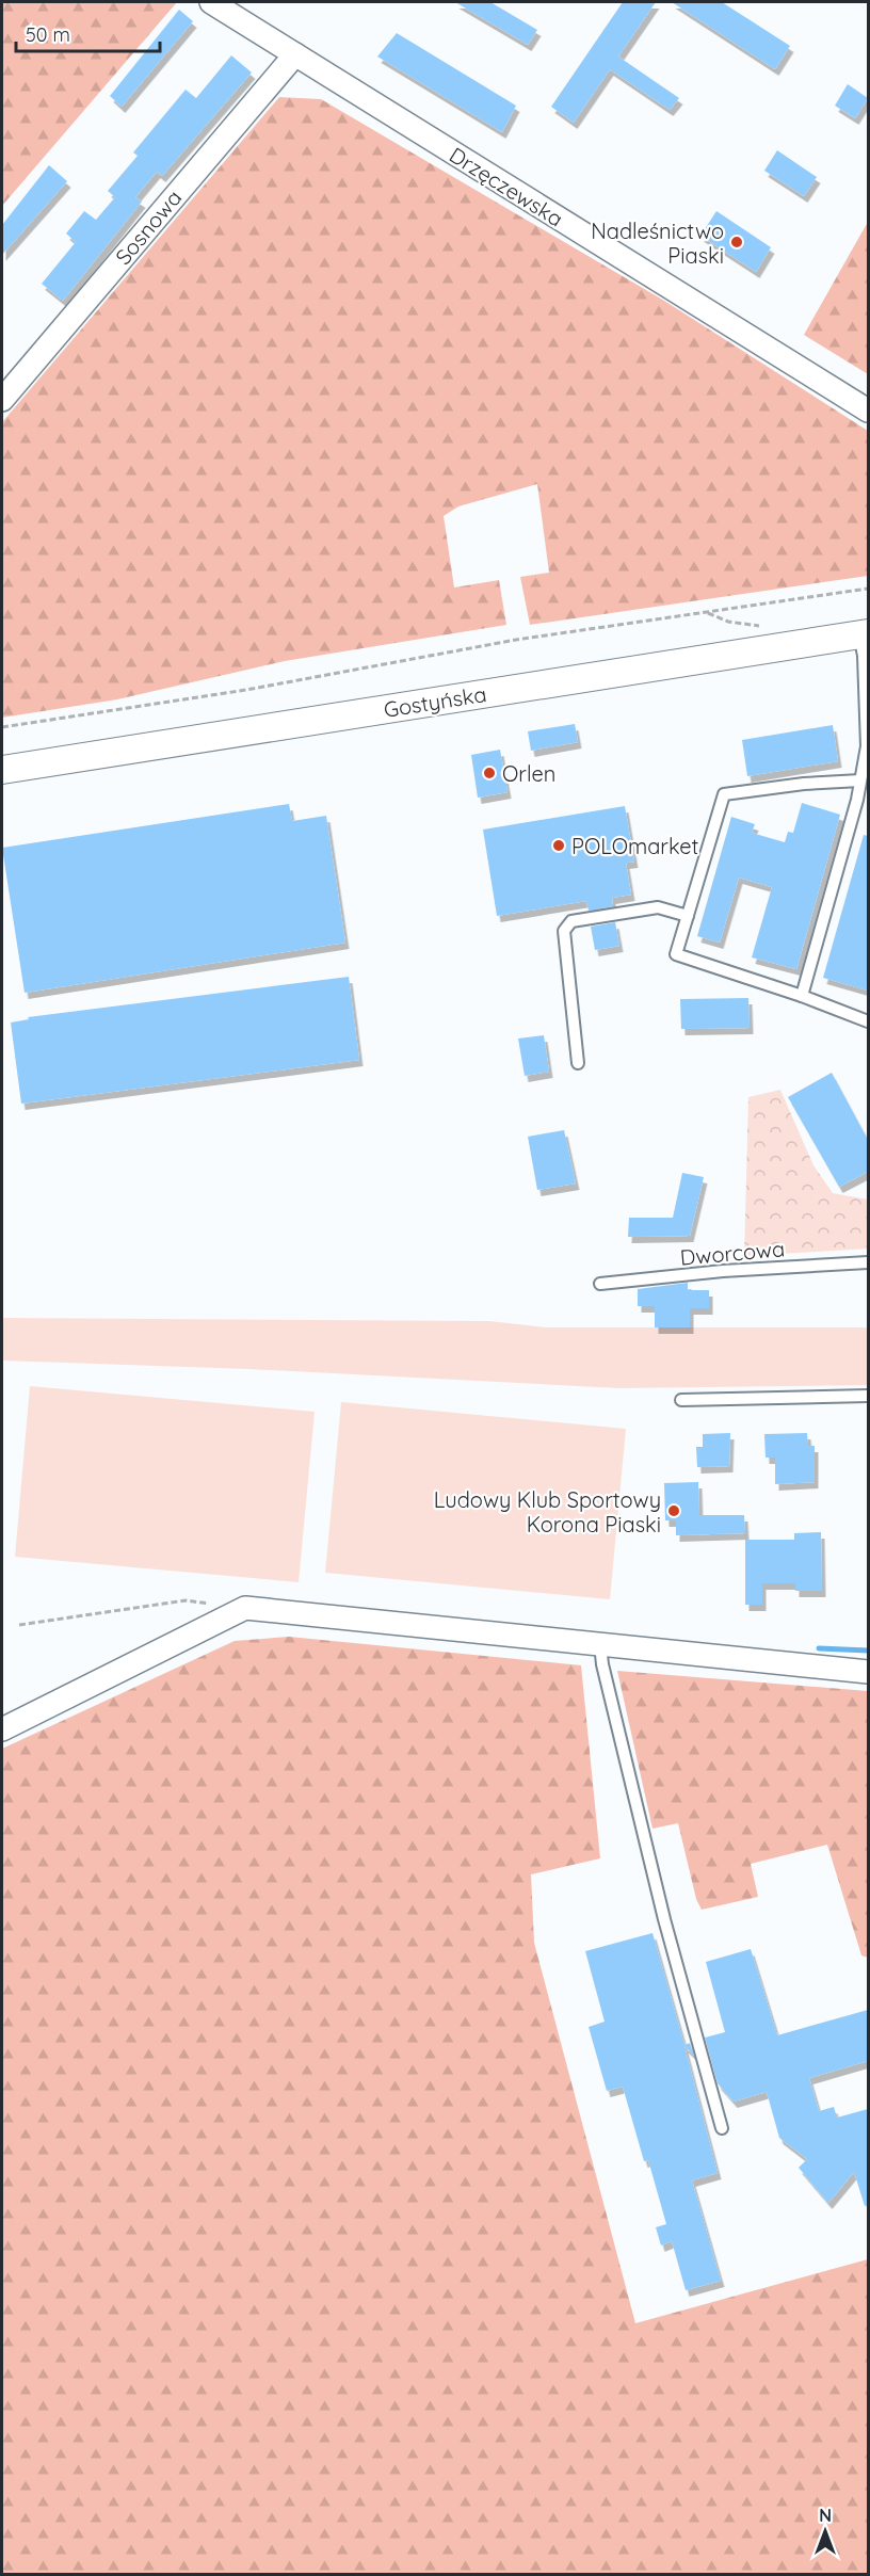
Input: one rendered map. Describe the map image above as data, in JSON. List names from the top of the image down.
{
  "streets": {
    "street": ["Drzęczewska", "Sosnowa", "Gostyńska"],
    "lane": ["Dworcowa"]
  },
  "crossings": [
    ["Drzęczewska", "Sosnowa"]
  ],
  "places": [
    "Nadleśnictwo Piaski",
    "Orlen",
    "POLOmarket",
    "Ludowy Klub Sportowy Korona Piaski"
  ],
  "scale_bar": "50 m",
  "north": "top"
}
